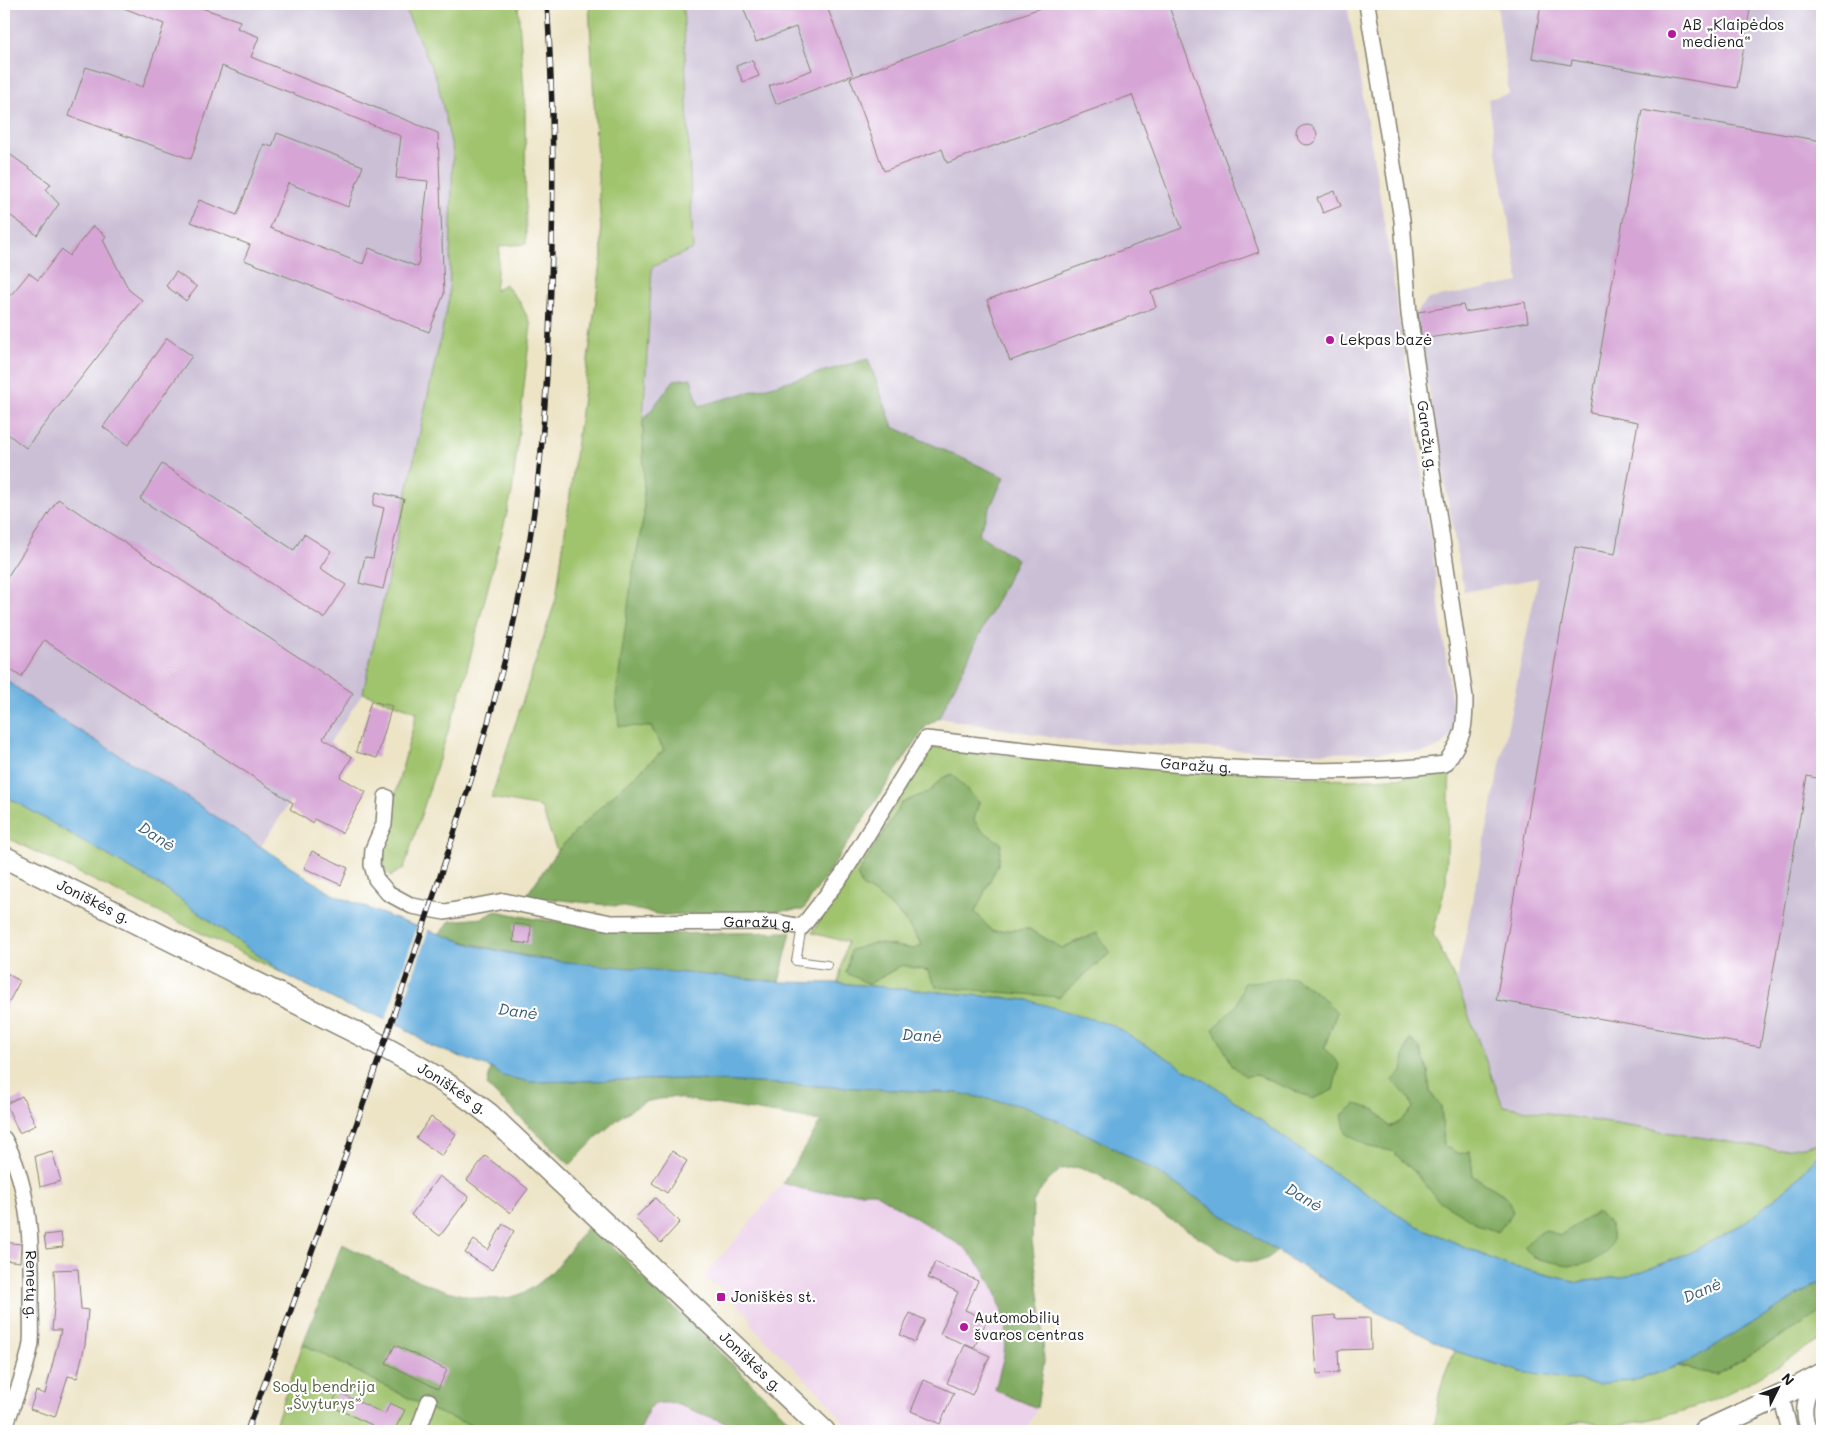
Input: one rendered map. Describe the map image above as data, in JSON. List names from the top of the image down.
{
  "streets": {
    "main road": ["Joniškės g."],
    "street": ["Garažų g.", "Renetų g."]
  },
  "water": ["Danė"],
  "parks": ["Sodų bendrija „Švyturys“"],
  "places": {
    "other": ["AB „Klaipėdos mediena“", "Lekpas bazė", "Automobilių švaros centras"],
    "transit": ["Joniškės st."]
  },
  "north": "top right"
}
